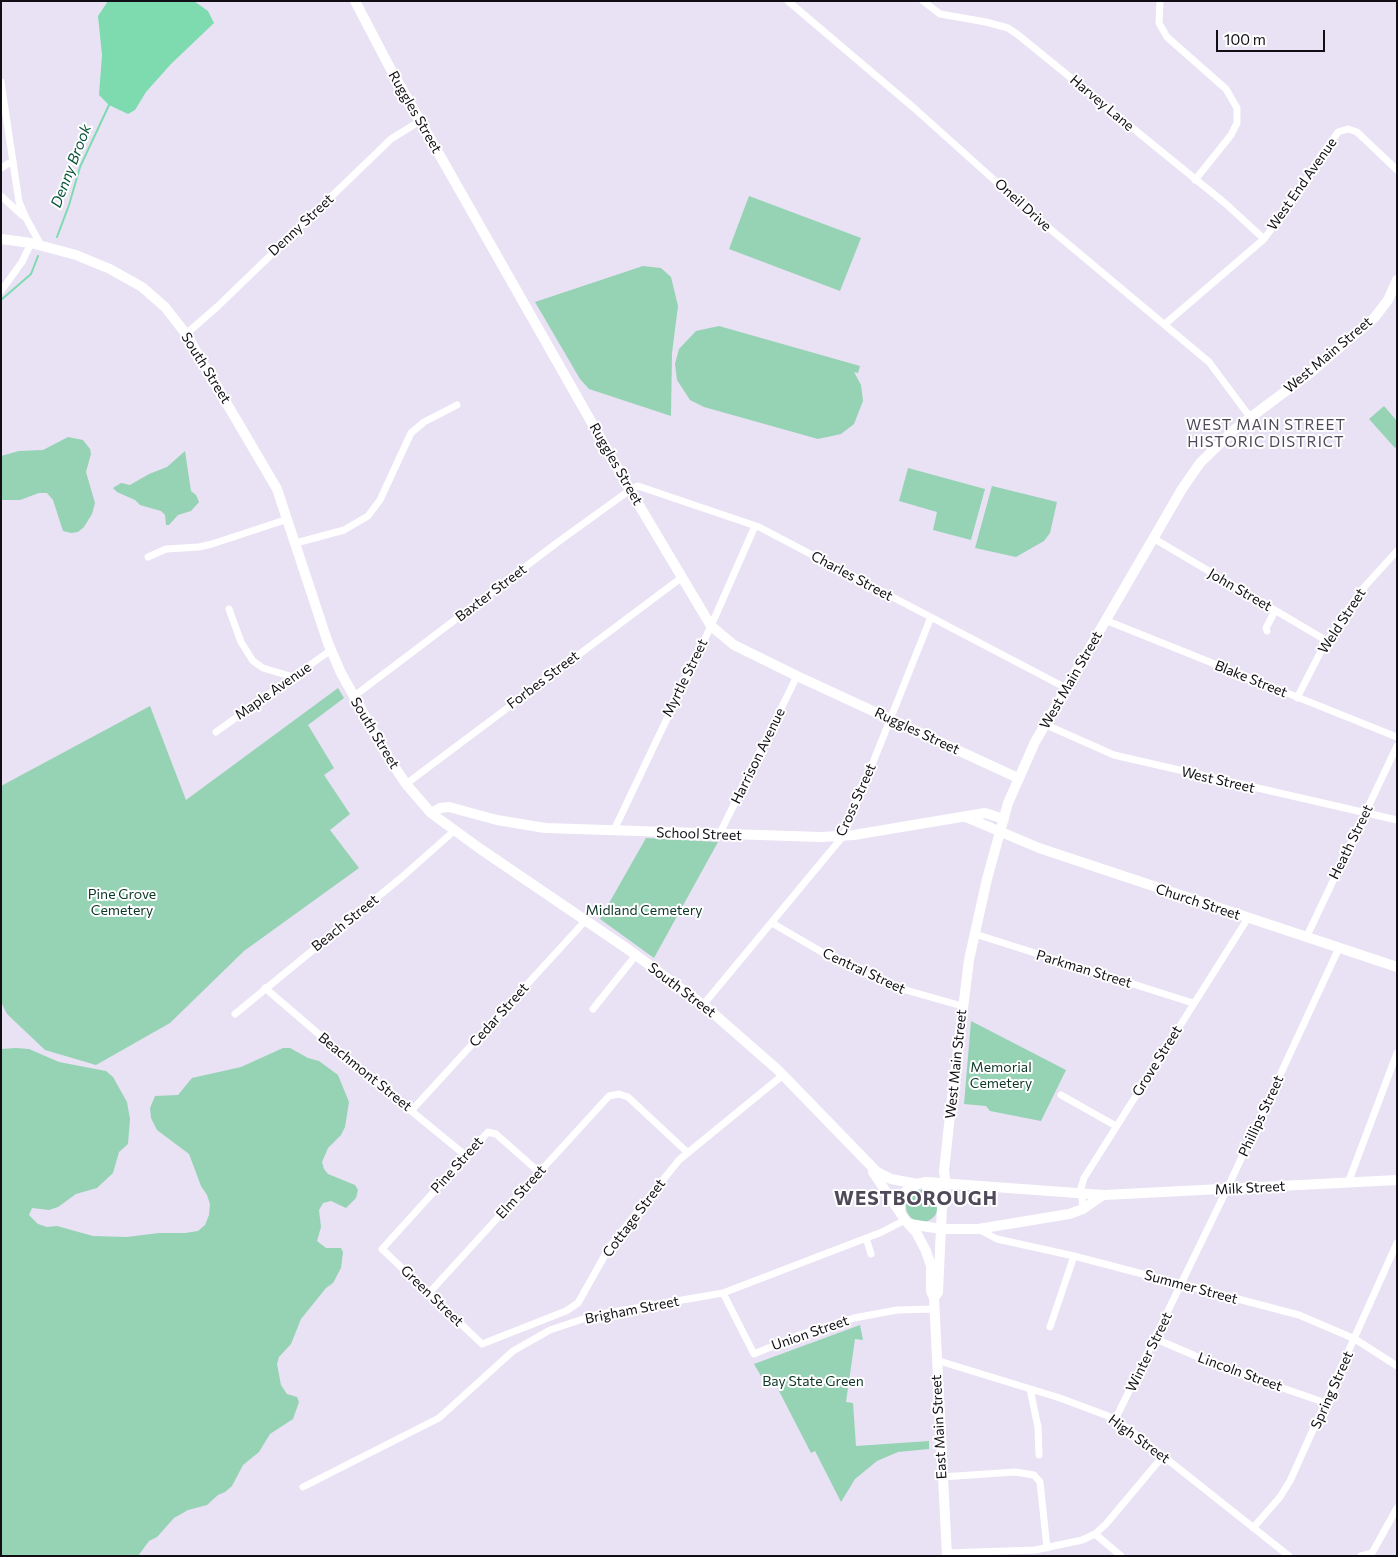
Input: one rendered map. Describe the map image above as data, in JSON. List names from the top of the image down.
{
  "streets": {
    "main road": [
      "Ruggles Street",
      "West Main Street",
      "South Street",
      "School Street",
      "Church Street",
      "Milk Street",
      "East Main Street"
    ],
    "street": [
      "Harvey Lane",
      "West End Avenue",
      "Oneil Drive",
      "Denny Street",
      "Charles Street",
      "John Street",
      "Baxter Street",
      "Weld Street",
      "Myrtle Street",
      "Blake Street",
      "Forbes Street",
      "Maple Avenue",
      "Harrison Avenue",
      "West Street",
      "Cross Street",
      "Heath Street",
      "Beach Street",
      "Parkman Street",
      "Central Street",
      "Cedar Street",
      "Grove Street",
      "Beachmont Street",
      "Phillips Street",
      "Pine Street",
      "Elm Street",
      "Cottage Street",
      "Summer Street",
      "Green Street",
      "Brigham Street",
      "Union Street",
      "Winter Street",
      "Lincoln Street",
      "Spring Street",
      "High Street"
    ]
  },
  "crossings": [
    ["Harvey Lane", "West End Avenue"],
    ["Ruggles Street", "Denny Street"],
    ["Ruggles Street", "West Main Street"],
    ["Ruggles Street", "Charles Street"],
    ["Ruggles Street", "Baxter Street"],
    ["Ruggles Street", "Myrtle Street"],
    ["Ruggles Street", "Forbes Street"],
    ["Ruggles Street", "Harrison Avenue"],
    ["Ruggles Street", "Cross Street"],
    ["West End Avenue", "Oneil Drive"],
    ["Oneil Drive", "West Main Street"],
    ["Denny Street", "South Street"],
    ["West Main Street", "South Street"],
    ["West Main Street", "Charles Street"],
    ["West Main Street", "John Street"],
    ["West Main Street", "Blake Street"],
    ["West Main Street", "West Street"],
    ["West Main Street", "School Street"],
    ["West Main Street", "Church Street"],
    ["West Main Street", "Parkman Street"],
    ["West Main Street", "Central Street"],
    ["West Main Street", "Milk Street"],
    ["West Main Street", "Brigham Street"],
    ["West Main Street", "East Main Street"],
    ["South Street", "Baxter Street"],
    ["South Street", "Forbes Street"],
    ["South Street", "Maple Avenue"],
    ["South Street", "Cross Street"],
    ["South Street", "School Street"],
    ["South Street", "Beach Street"],
    ["South Street", "Cedar Street"],
    ["South Street", "Milk Street"],
    ["South Street", "Cottage Street"],
    ["South Street", "Brigham Street"],
    ["South Street", "East Main Street"],
    ["Charles Street", "Baxter Street"],
    ["Charles Street", "Myrtle Street"],
    ["Charles Street", "Cross Street"],
    ["John Street", "Weld Street"],
    ["Weld Street", "Blake Street"],
    ["Myrtle Street", "School Street"],
    ["Harrison Avenue", "School Street"],
    ["West Street", "Heath Street"],
    ["Cross Street", "School Street"],
    ["Cross Street", "Central Street"],
    ["Heath Street", "Church Street"],
    ["Church Street", "Grove Street"],
    ["Church Street", "Phillips Street"],
    ["Beach Street", "Beachmont Street"],
    ["Parkman Street", "Grove Street"],
    ["Cedar Street", "Beachmont Street"],
    ["Grove Street", "Milk Street"],
    ["Beachmont Street", "Pine Street"],
    ["Phillips Street", "Milk Street"],
    ["Phillips Street", "Summer Street"],
    ["Phillips Street", "Winter Street"],
    ["Pine Street", "Elm Street"],
    ["Pine Street", "Green Street"],
    ["Elm Street", "Cottage Street"],
    ["Elm Street", "Green Street"],
    ["Cottage Street", "Green Street"],
    ["Summer Street", "Winter Street"],
    ["Summer Street", "Spring Street"],
    ["Brigham Street", "Union Street"],
    ["Brigham Street", "East Main Street"],
    ["Union Street", "East Main Street"],
    ["Winter Street", "Lincoln Street"],
    ["Winter Street", "High Street"],
    ["Lincoln Street", "Spring Street"],
    ["Spring Street", "High Street"],
    ["East Main Street", "High Street"]
  ],
  "districts": ["WEST MAIN STREET HISTORIC DISTRICT", "WESTBOROUGH"],
  "water": ["Denny Brook"],
  "parks": [
    "Pine Grove Cemetery",
    "Midland Cemetery",
    "Memorial Cemetery",
    "Bay State Green"
  ],
  "scale_bar": "100 m"
}
